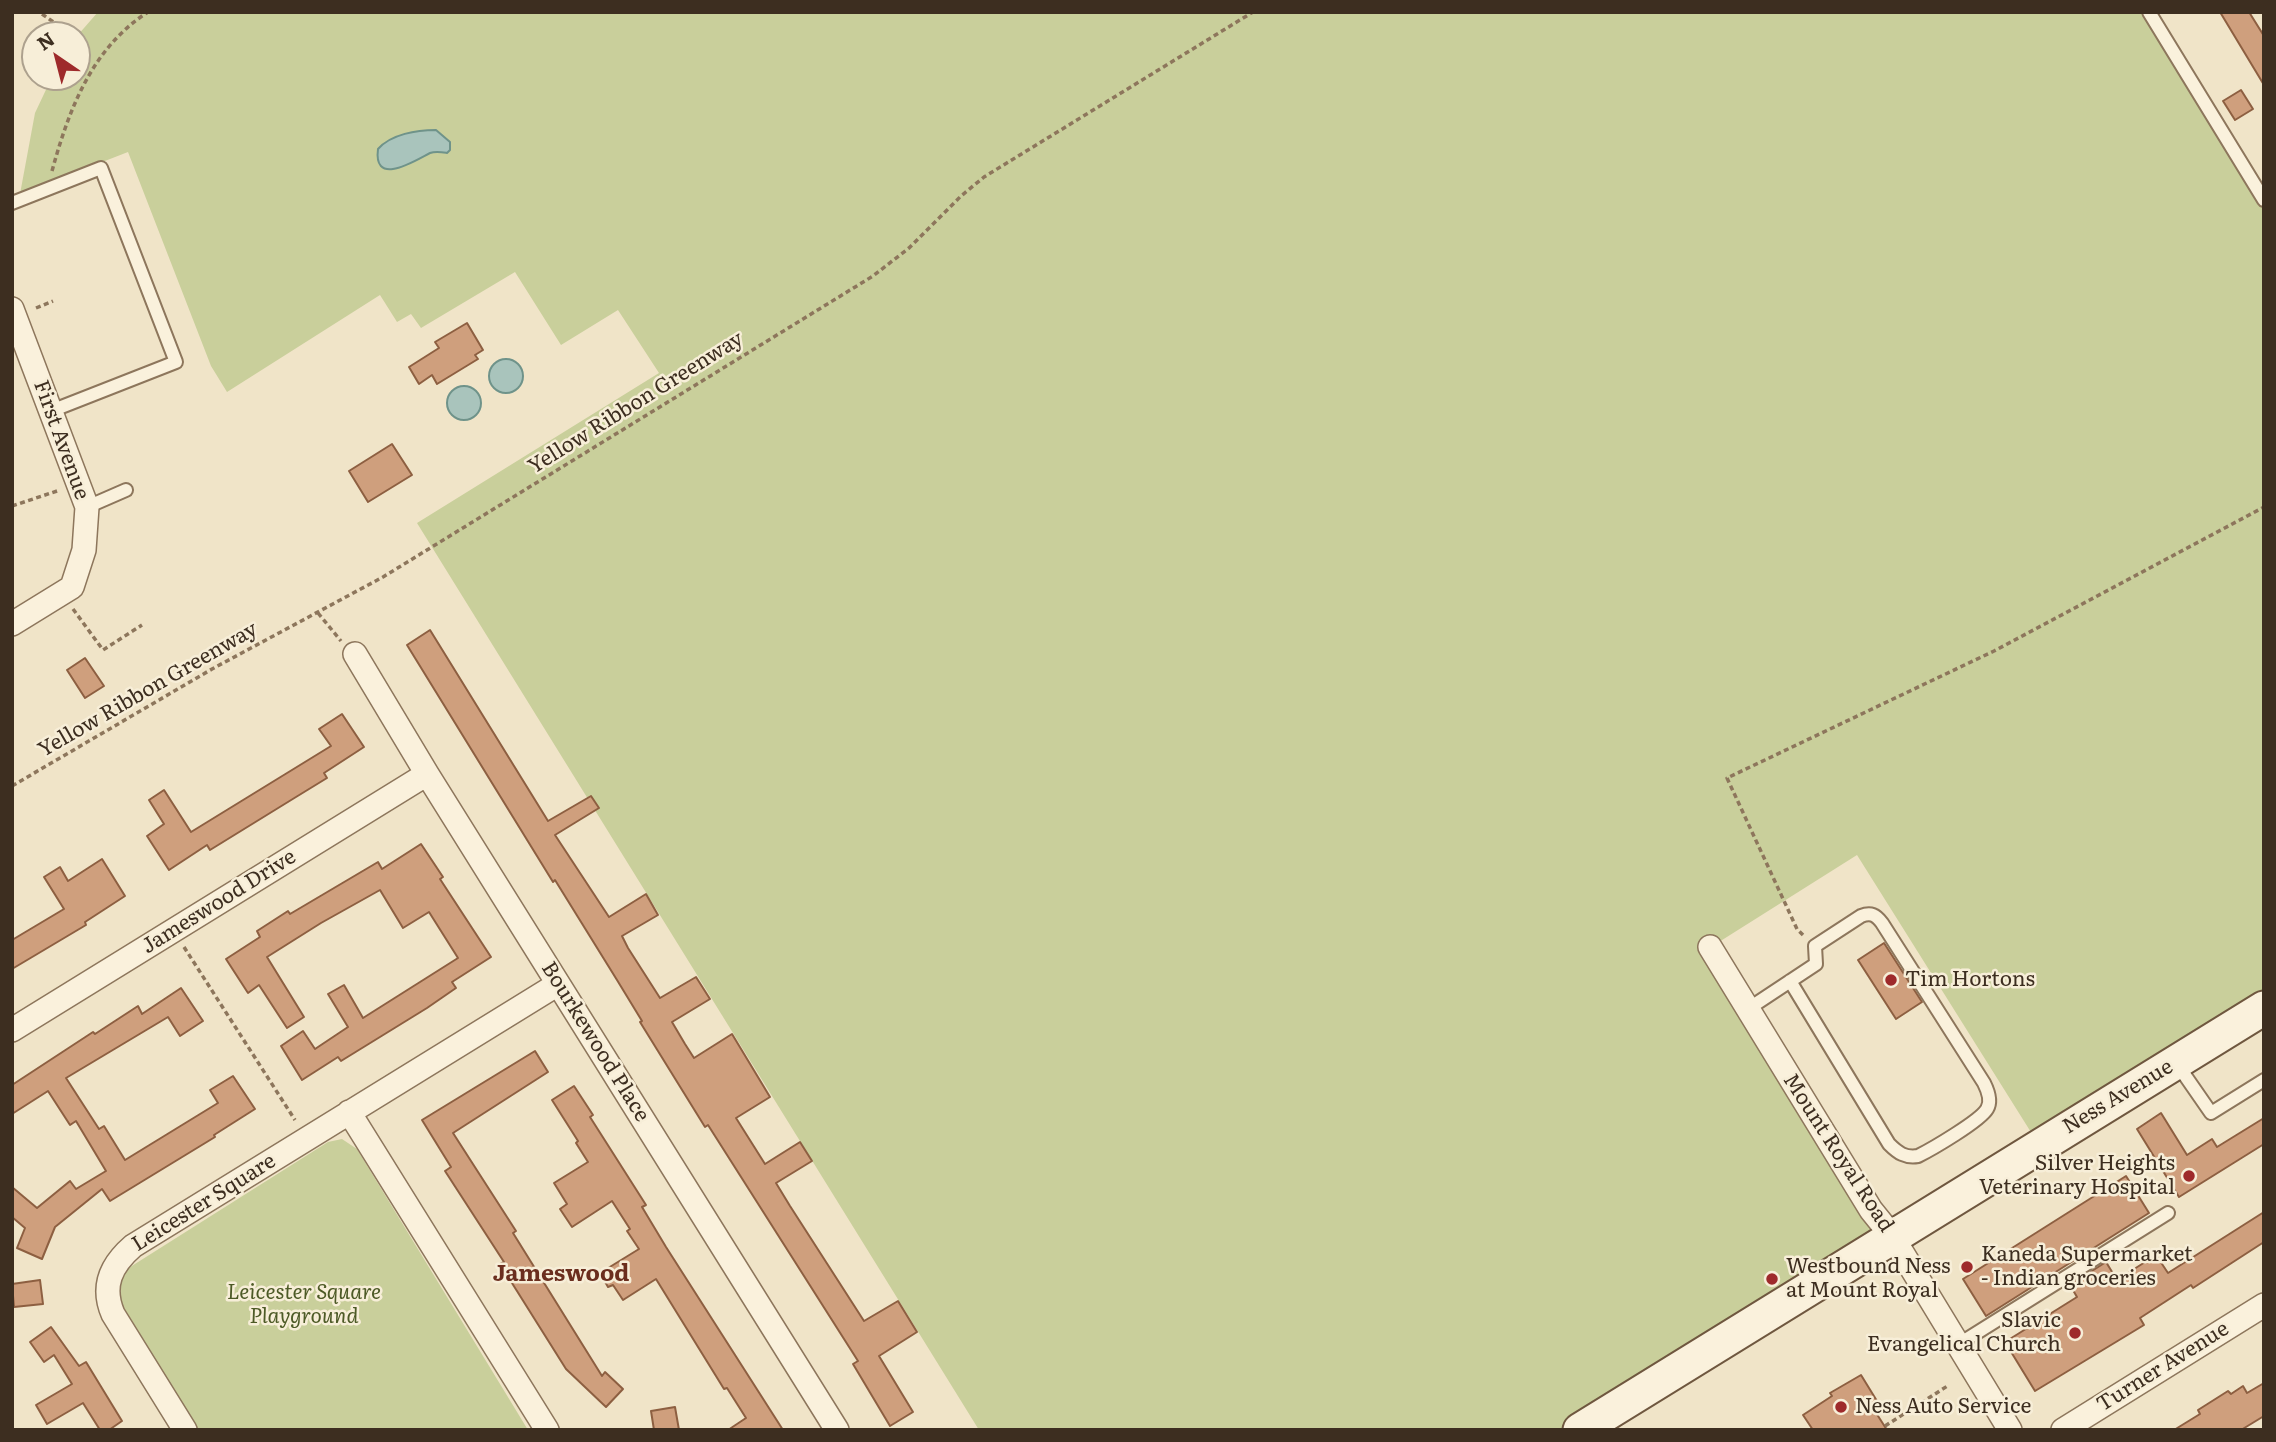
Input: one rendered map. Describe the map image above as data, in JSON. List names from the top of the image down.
{
  "streets": {
    "main road": ["Ness Avenue"],
    "street": [
      "First Avenue",
      "Jameswood Drive",
      "Bourkewood Place",
      "Mount Royal Road",
      "Leicester Square",
      "Turner Avenue"
    ],
    "path": ["Yellow Ribbon Greenway"]
  },
  "crossings": [
    ["Jameswood Drive", "Bourkewood Place"],
    ["Bourkewood Place", "Leicester Square"],
    ["Ness Avenue", "Mount Royal Road"]
  ],
  "districts": ["Jameswood"],
  "parks": ["Leicester Square Playground"],
  "places": [
    "Tim Hortons",
    "Silver Heights Veterinary Hospital",
    "Kaneda Supermarket - Indian groceries",
    "Westbound Ness at Mount Royal",
    "Slavic Evangelical Church",
    "Ness Auto Service"
  ],
  "north": "top left"
}
